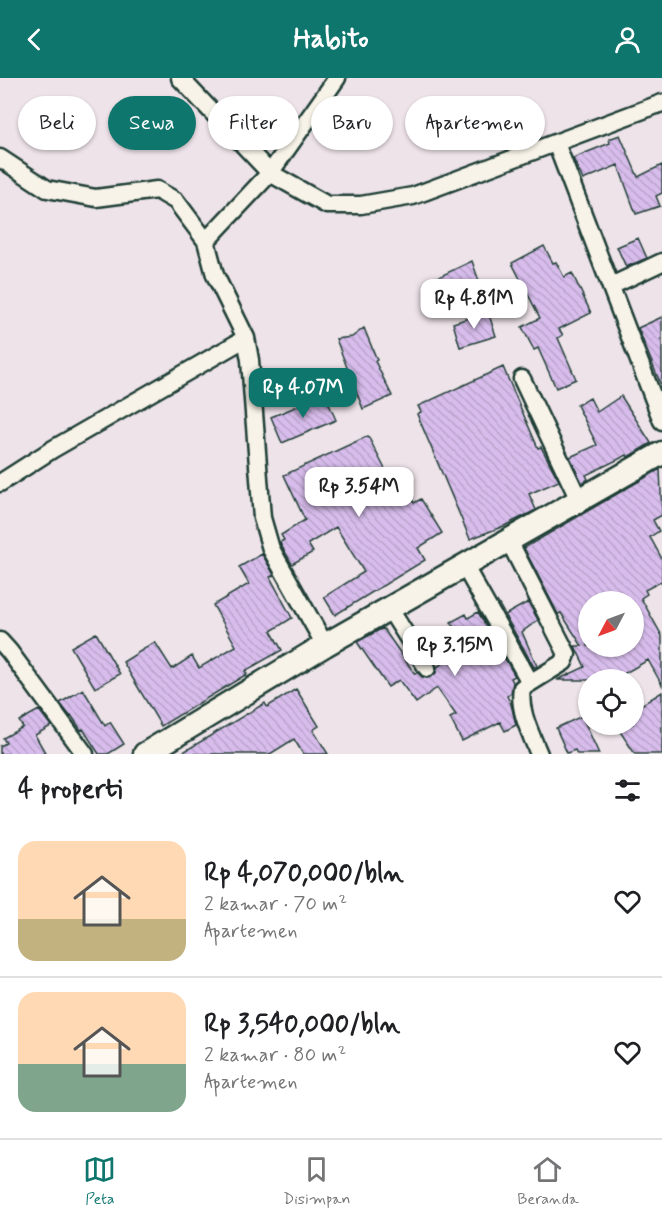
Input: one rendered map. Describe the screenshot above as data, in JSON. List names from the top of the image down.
{
  "north": "bottom left",
  "page": {
    "header": "Habito",
    "chip": [
      "Beli",
      "Sewa",
      "Filter",
      "Baru",
      "Apartemen"
    ],
    "price": [
      "Rp 4.81M",
      "Rp 4.07M",
      "Rp 3.54M",
      "Rp 3.15M"
    ],
    "heading": "4 properti",
    "list": [
      {
        "name": "Rp 4,070,000/bln",
        "note": "2 kamar · 70 m² · Apartemen"
      },
      {
        "name": "Rp 3,540,000/bln",
        "note": "2 kamar · 80 m² · Apartemen"
      }
    ],
    "tabs": ["Peta", "Disimpan", "Beranda"]
  }
}
